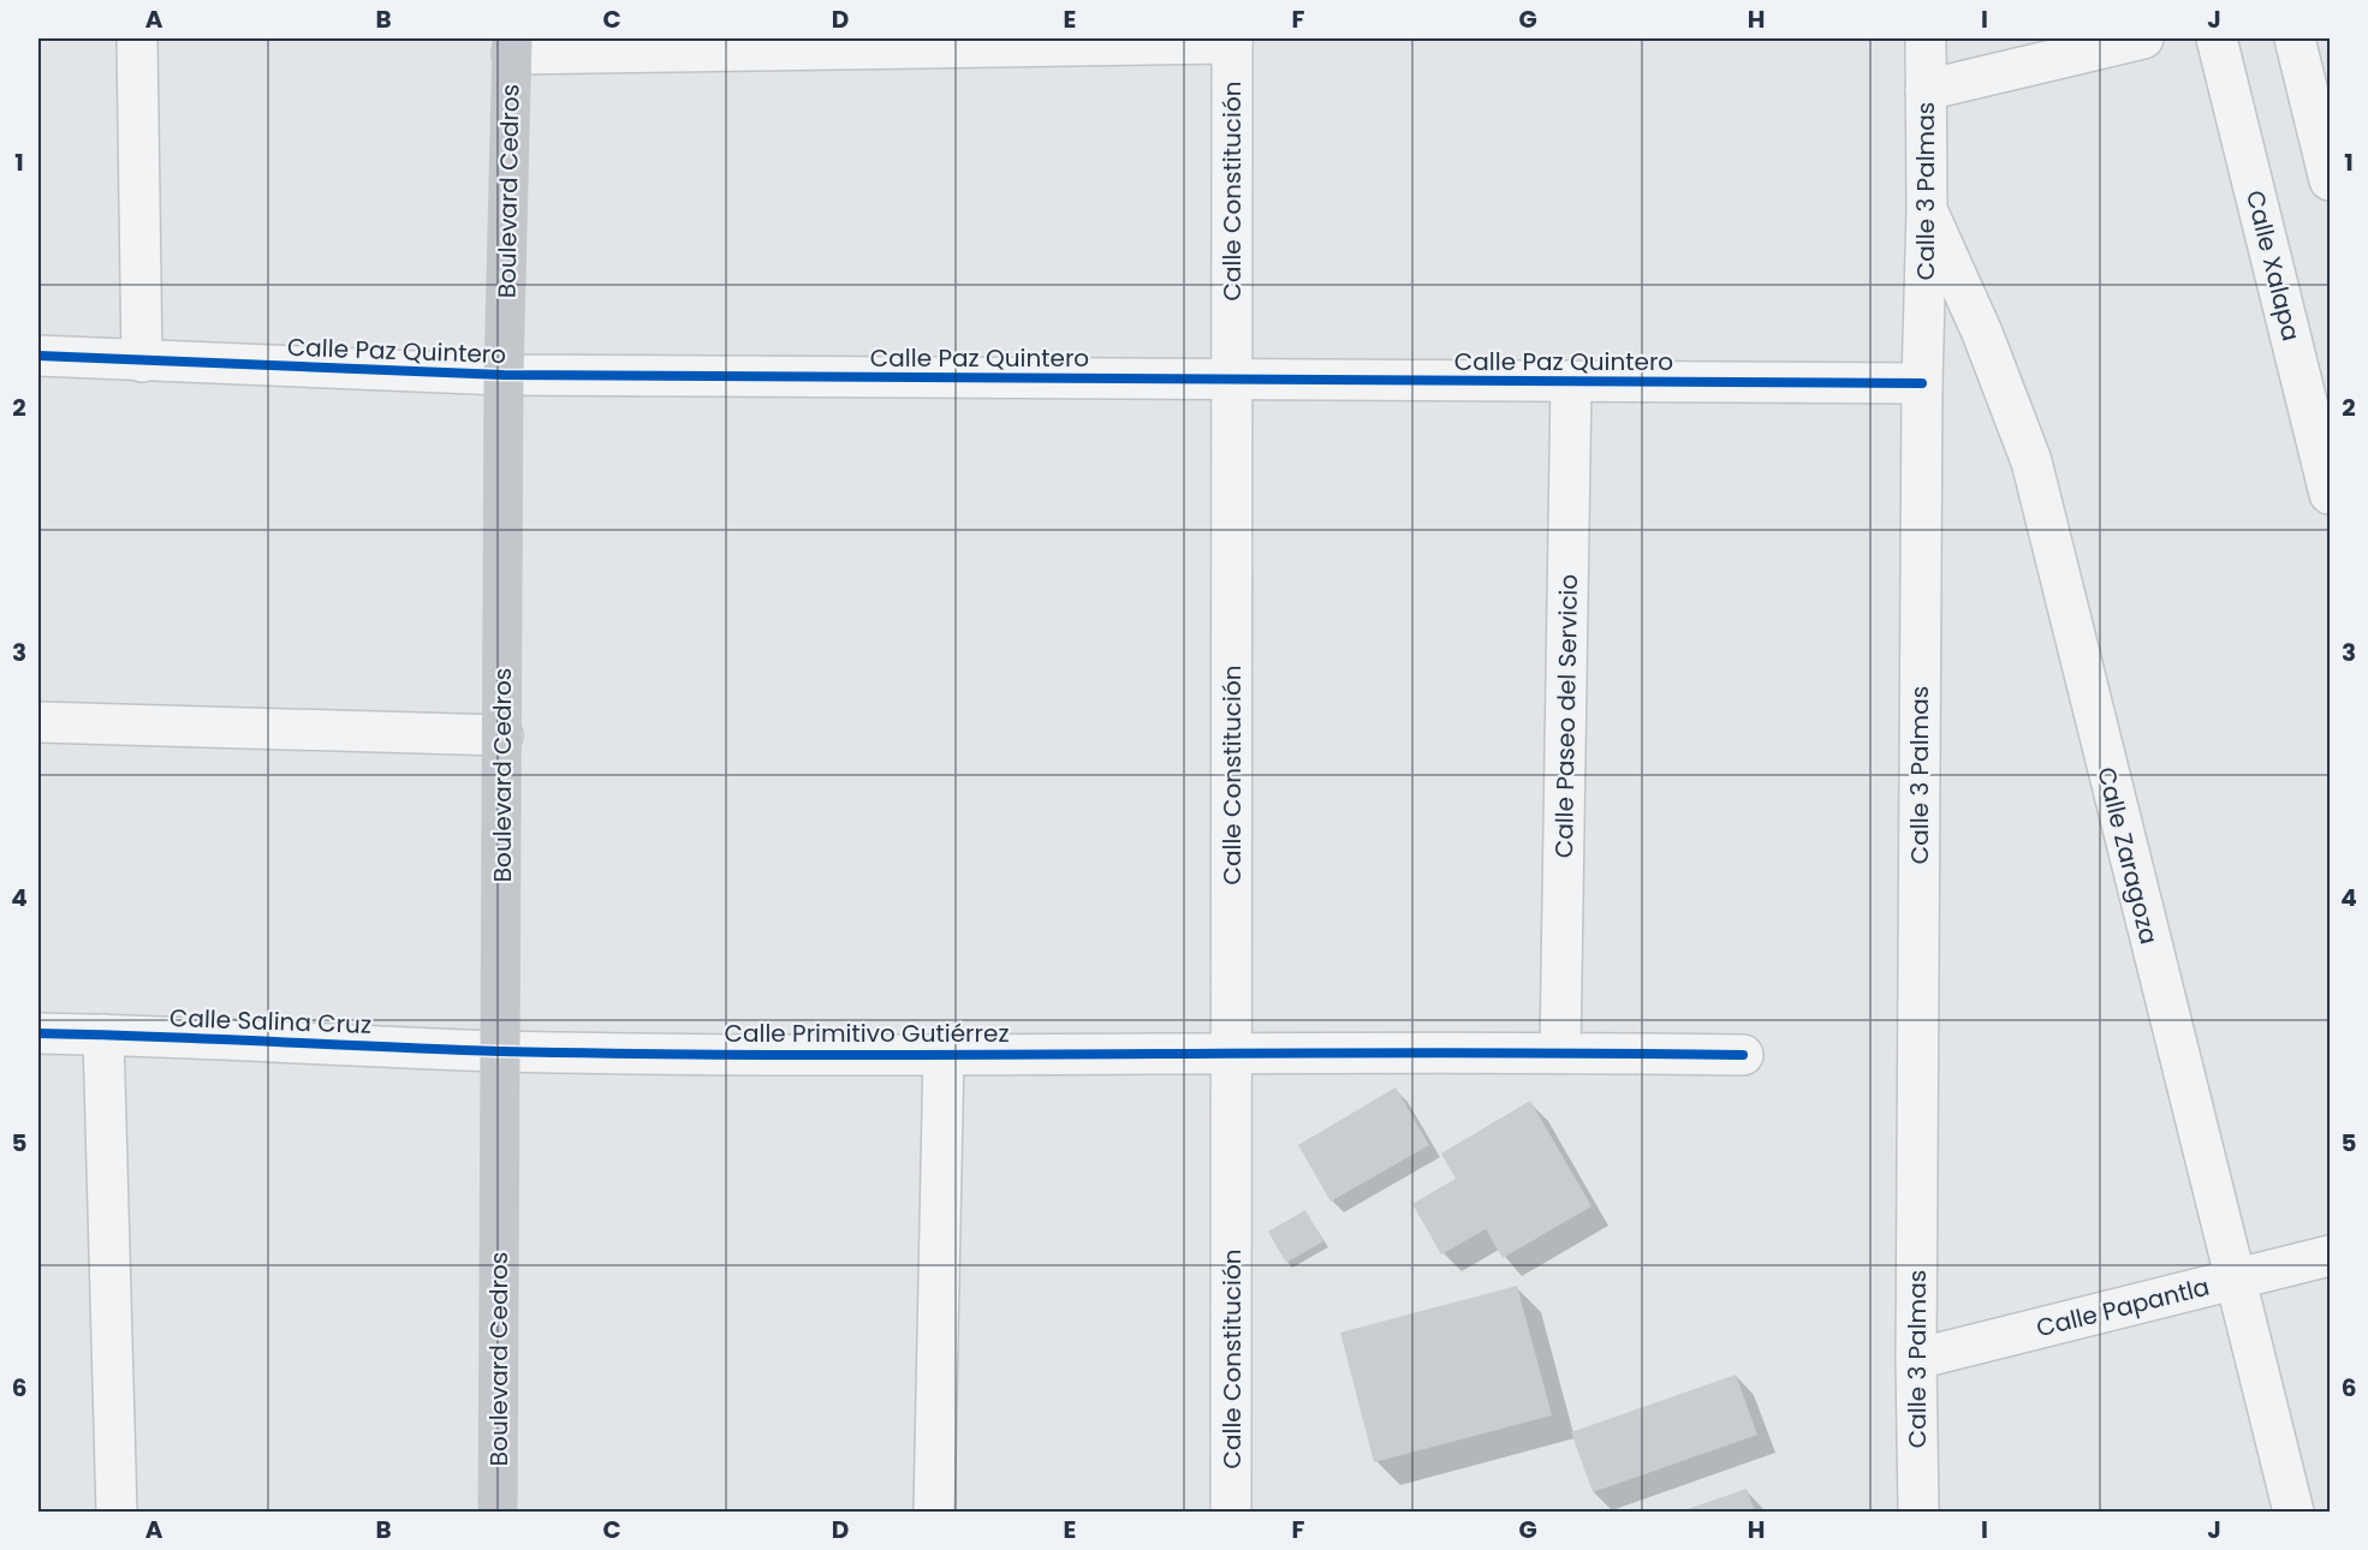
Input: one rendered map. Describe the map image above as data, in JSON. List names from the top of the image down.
{
  "streets": {
    "street": [
      "Boulevard Cedros",
      "Calle Constitución",
      "Calle 3 Palmas",
      "Calle Xalapa",
      "Calle Paz Quintero",
      "Calle Paseo del Servicio",
      "Calle Zaragoza",
      "Calle Salina Cruz",
      "Calle Primitivo Gutiérrez",
      "Calle Papantla"
    ]
  },
  "crossings": [
    ["Boulevard Cedros", "Calle Paz Quintero"],
    ["Boulevard Cedros", "Calle Salina Cruz"],
    ["Boulevard Cedros", "Calle Primitivo Gutiérrez"],
    ["Calle Constitución", "Calle Paz Quintero"],
    ["Calle Constitución", "Calle Primitivo Gutiérrez"],
    ["Calle 3 Palmas", "Calle Paz Quintero"],
    ["Calle 3 Palmas", "Calle Zaragoza"],
    ["Calle 3 Palmas", "Calle Papantla"],
    ["Calle Paz Quintero", "Calle Paseo del Servicio"],
    ["Calle Paseo del Servicio", "Calle Primitivo Gutiérrez"],
    ["Calle Zaragoza", "Calle Papantla"],
    ["Calle Salina Cruz", "Calle Primitivo Gutiérrez"]
  ],
  "grid": {
    "columns": [
      "A",
      "B",
      "C",
      "D",
      "E",
      "F",
      "G",
      "H",
      "I",
      "J"
    ],
    "rows": [
      "1",
      "2",
      "3",
      "4",
      "5",
      "6"
    ]
  }
}
